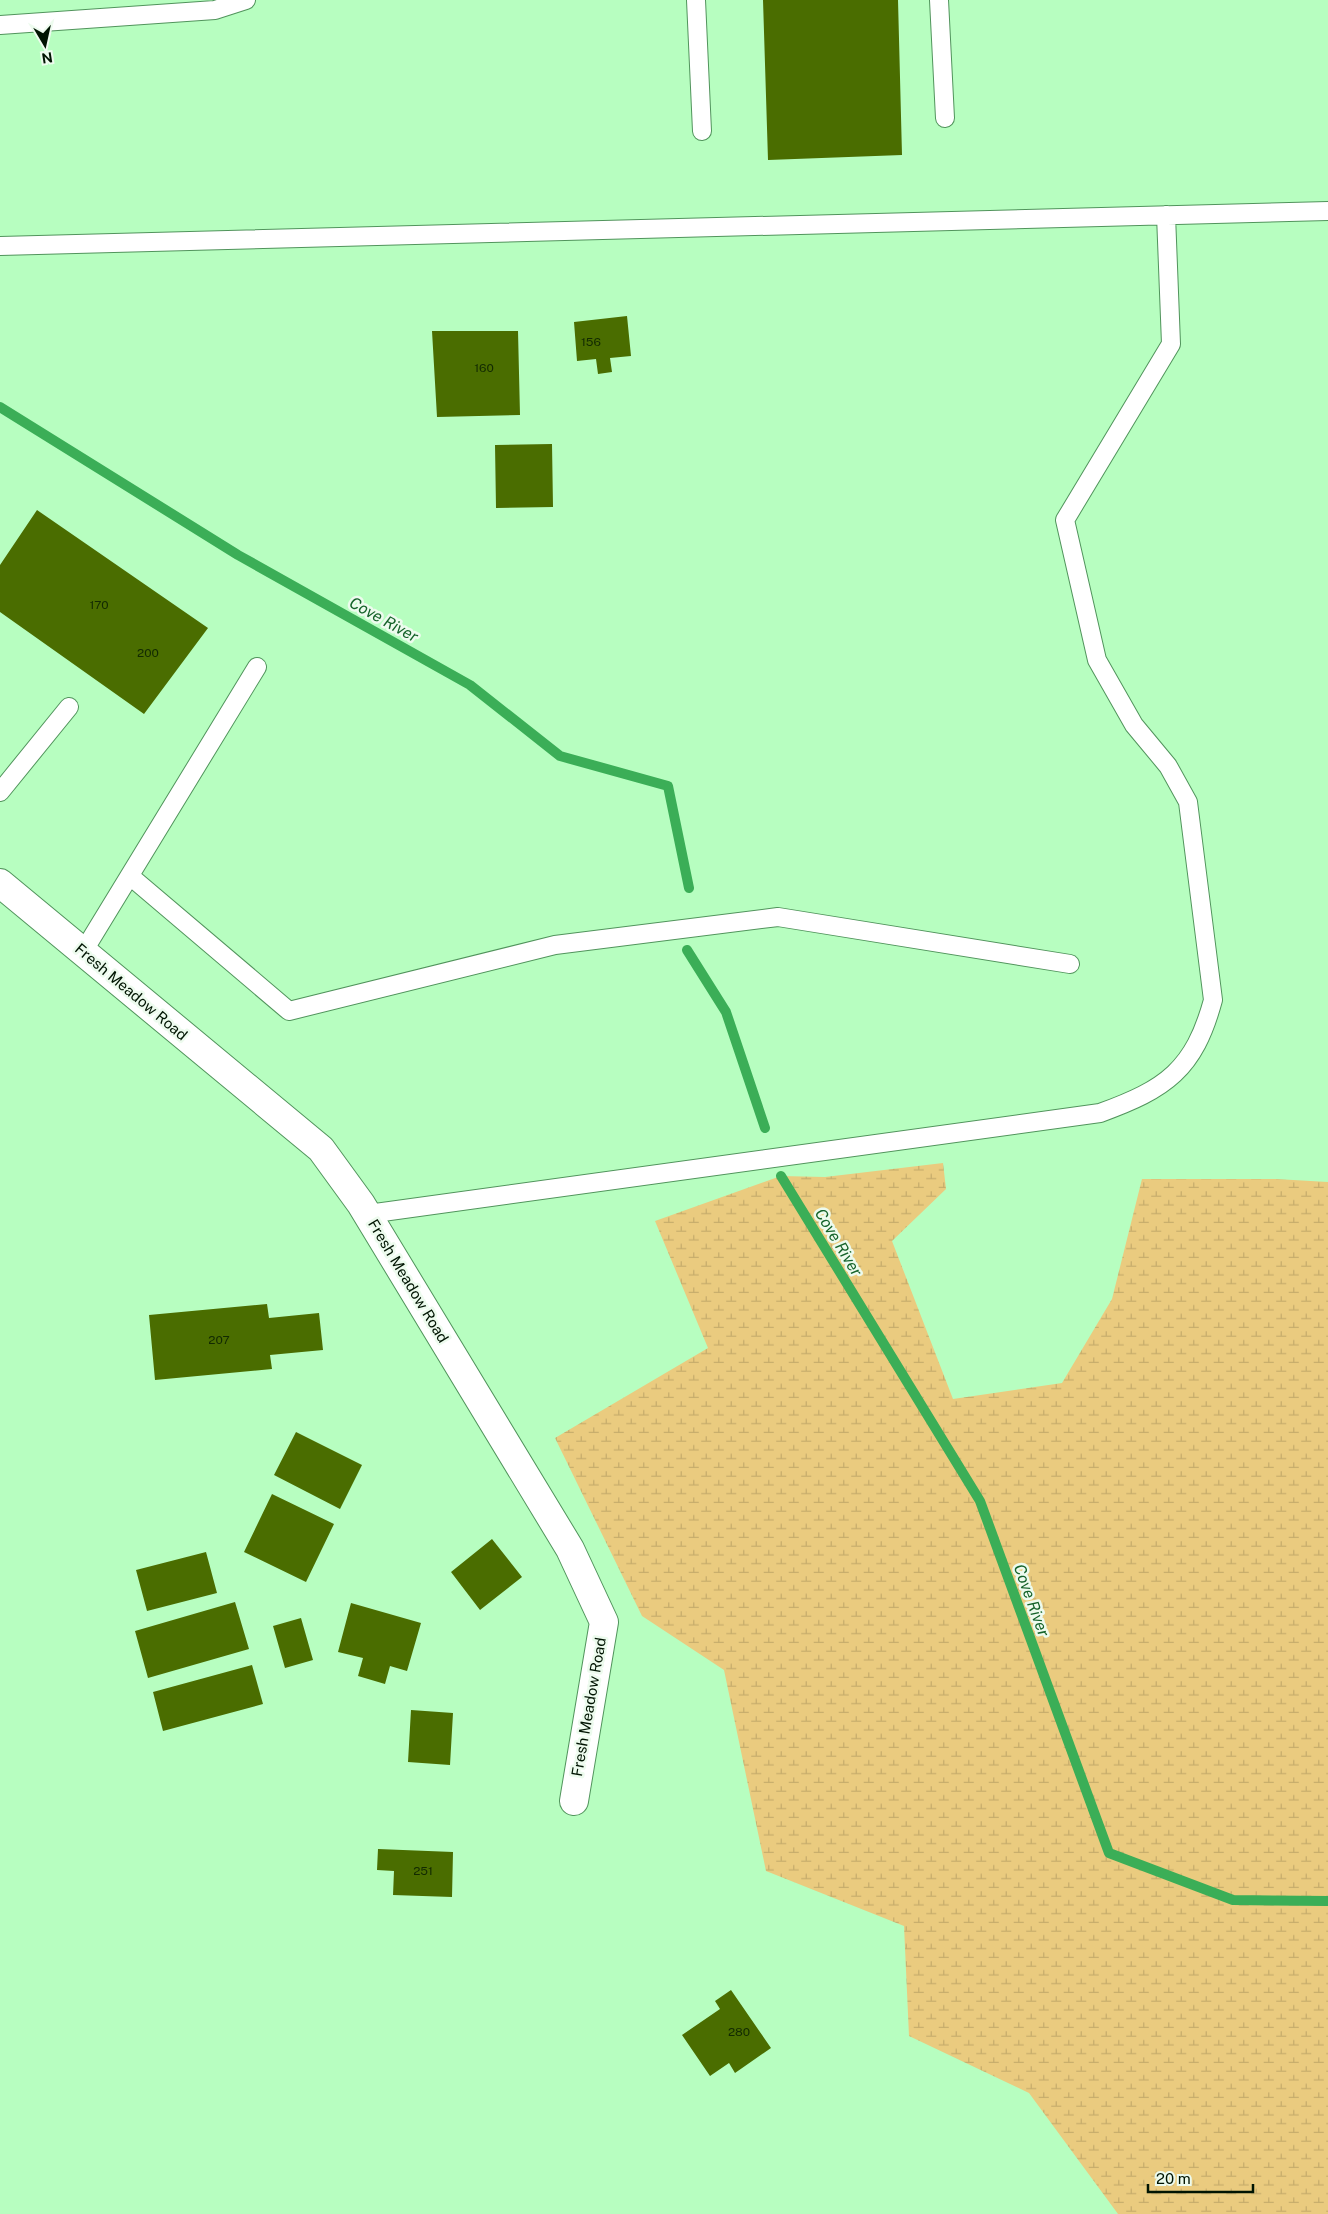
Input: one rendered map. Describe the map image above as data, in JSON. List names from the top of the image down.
{
  "streets": {
    "street": ["Fresh Meadow Road"]
  },
  "water": ["Cove River"],
  "house_numbers": [
    "156",
    "160",
    "170",
    "200",
    "207",
    "251",
    "280"
  ],
  "scale_bar": "20 m",
  "north": "bottom"
}
